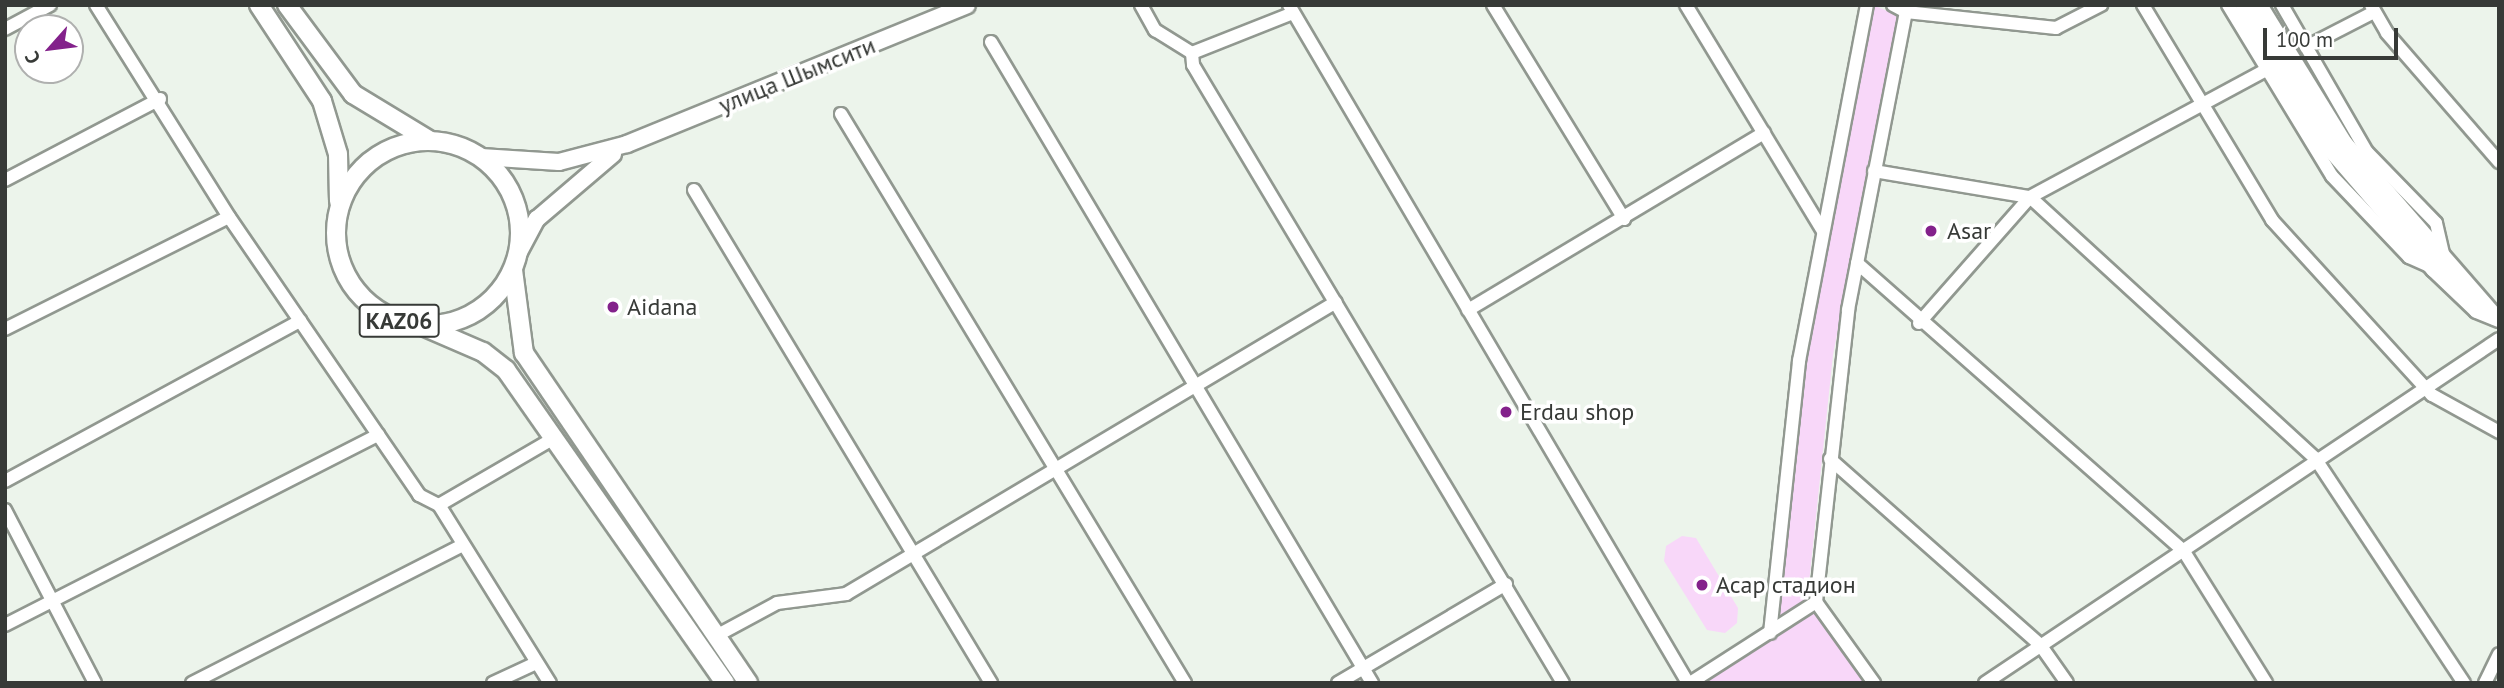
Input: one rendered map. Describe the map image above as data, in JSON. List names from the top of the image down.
{
  "streets": {
    "highway": ["KАZ06"],
    "main road": ["улица Шымсити"]
  },
  "crossings": [
    ["улица Шымсити", "KАZ06"]
  ],
  "places": [
    "Asar",
    "Aidana",
    "Erdau shop",
    "Асар стадион"
  ],
  "scale_bar": "100 m",
  "north": "bottom left"
}
